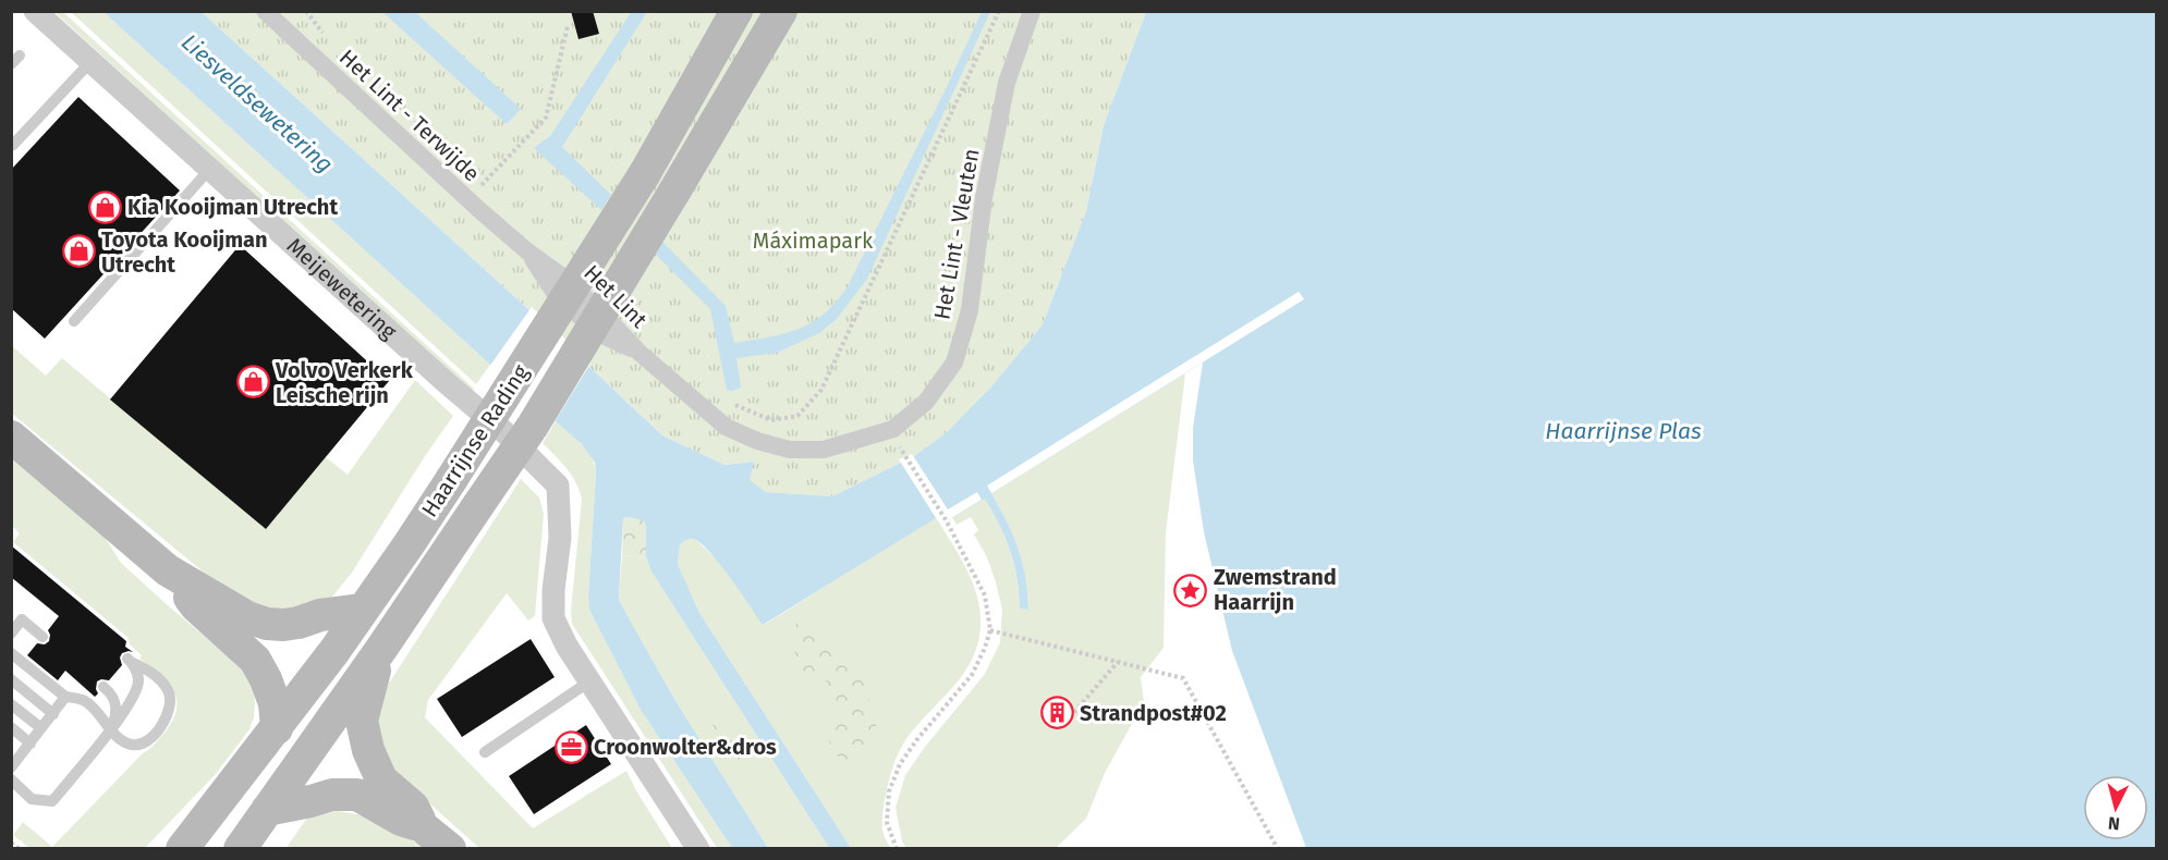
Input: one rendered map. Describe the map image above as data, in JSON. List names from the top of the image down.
{
  "streets": {
    "main road": ["Haarrijnse Rading"],
    "street": [
      "Het Lint - Terwijde",
      "Het Lint - Vleuten",
      "Meijewetering",
      "Het Lint"
    ]
  },
  "crossings": [
    ["Het Lint - Terwijde", "Het Lint"],
    ["Het Lint - Vleuten", "Het Lint"]
  ],
  "water": ["Liesveldsewetering", "Haarrijnse Plas"],
  "parks": ["Máximapark"],
  "places": {
    "shop": ["Kia Kooijman Utrecht", "Toyota Kooijman Utrecht", "Volvo Verkerk Leische rijn"],
    "place": ["Zwemstrand Haarrijn"],
    "building": ["Strandpost#02"],
    "office": ["Croonwolter&dros"]
  },
  "north": "bottom"
}
